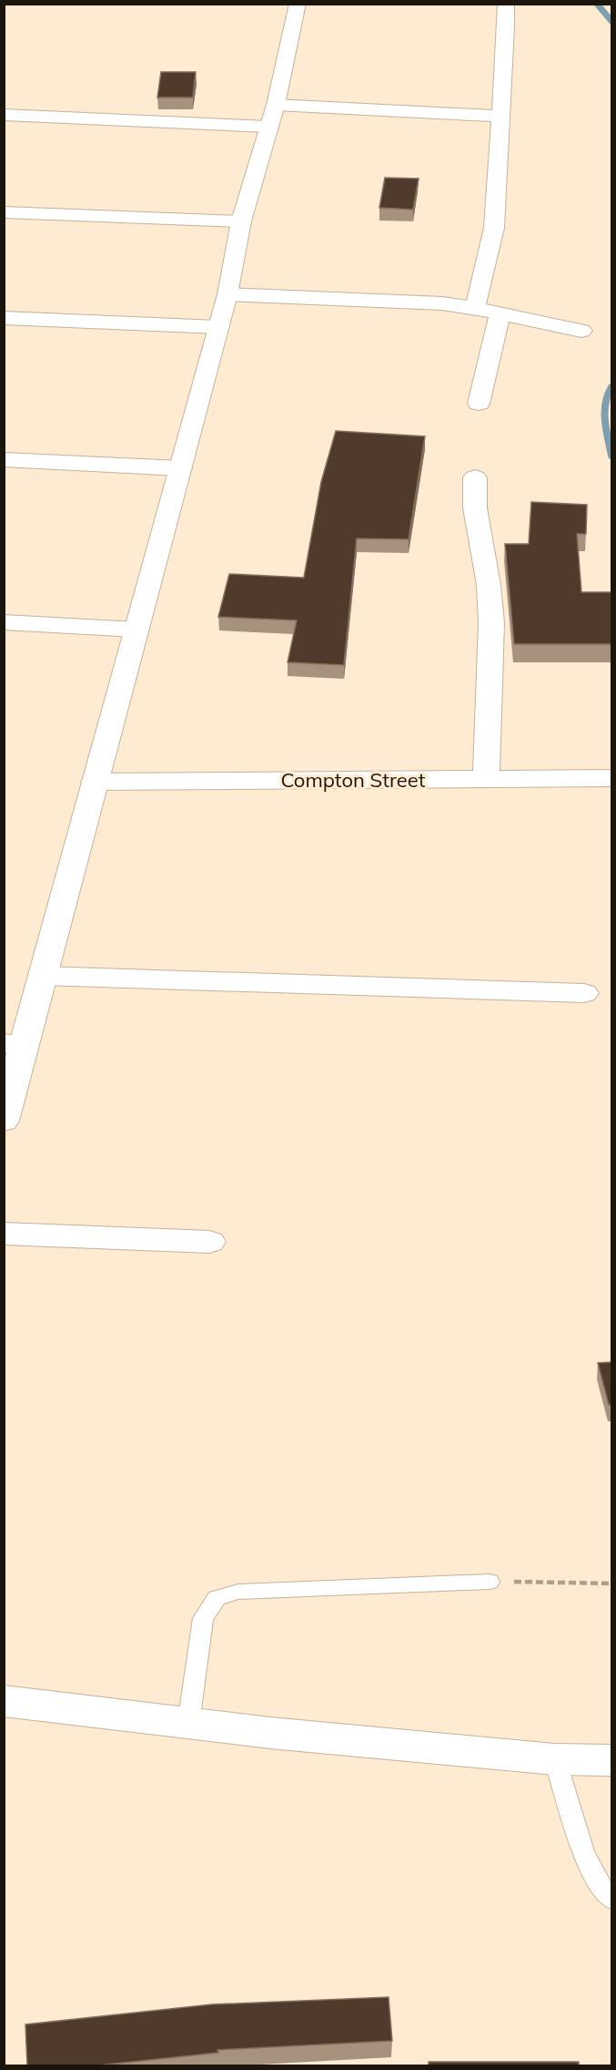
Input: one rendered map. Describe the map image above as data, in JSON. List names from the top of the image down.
{
  "streets": {
    "street": ["Compton Street"]
  }
}
